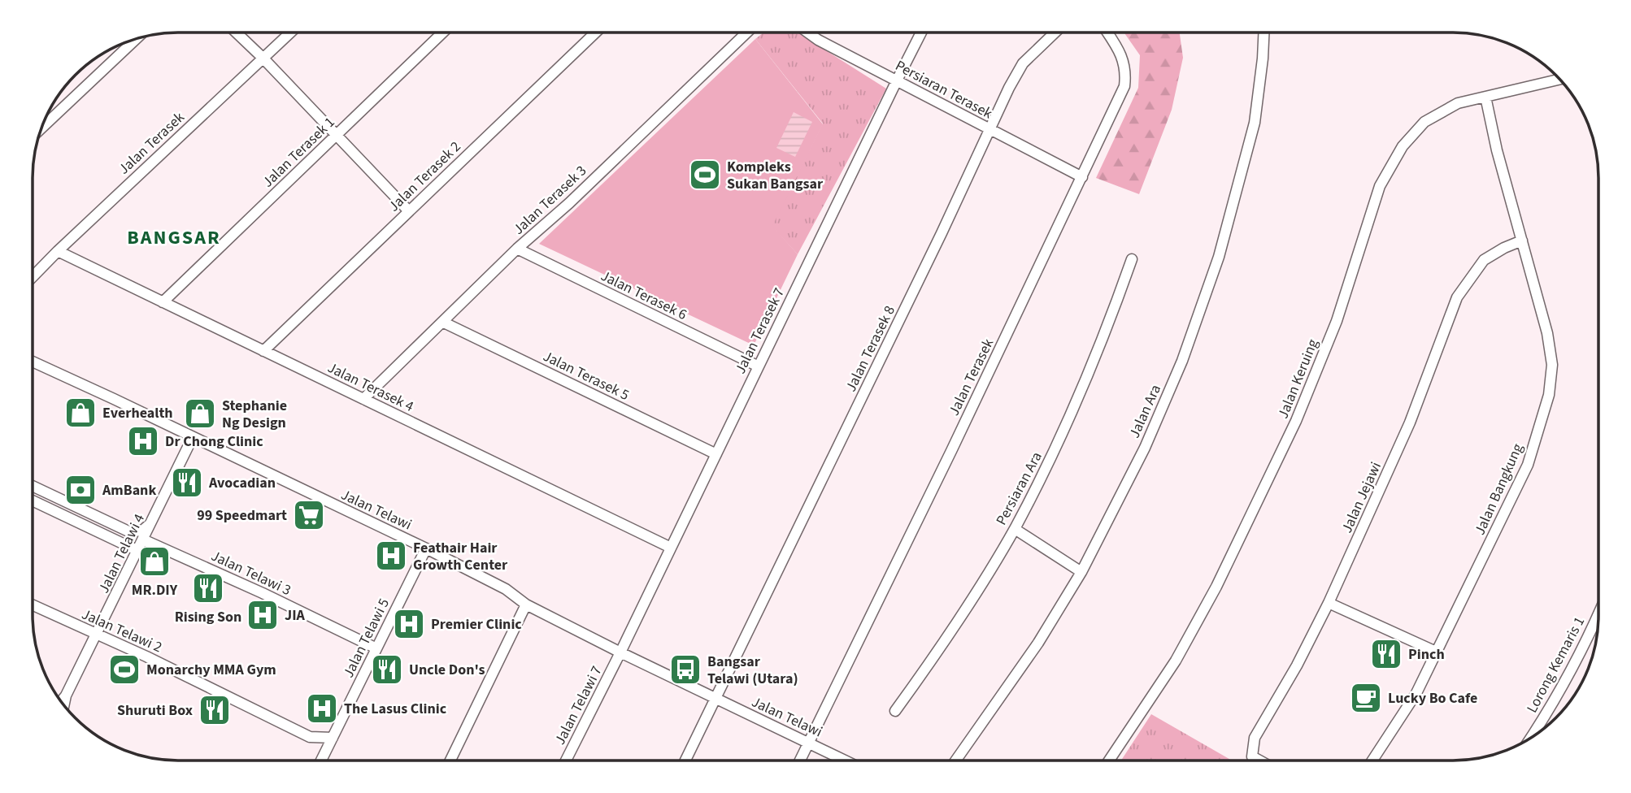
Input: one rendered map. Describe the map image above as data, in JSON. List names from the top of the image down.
{
  "streets": {
    "street": [
      "Persiaran Terasek",
      "Jalan Terasek",
      "Jalan Terasek 1",
      "Jalan Terasek 2",
      "Jalan Terasek 3",
      "Jalan Terasek 6",
      "Jalan Terasek 7",
      "Jalan Terasek 8",
      "Jalan Terasek 5",
      "Jalan Keruing",
      "Jalan Terasek 4",
      "Jalan Ara",
      "Persiaran Ara",
      "Jalan Bangkung",
      "Jalan Jejawi",
      "Jalan Telawi",
      "Jalan Telawi 4",
      "Jalan Telawi 3",
      "Jalan Telawi 2",
      "Jalan Telawi 5",
      "Lorong Kemaris 1",
      "Jalan Telawi 7"
    ]
  },
  "crossings": [
    ["Persiaran Terasek", "Jalan Terasek"],
    ["Persiaran Terasek", "Jalan Terasek 7"],
    ["Persiaran Terasek", "Jalan Terasek 8"],
    ["Jalan Terasek", "Jalan Terasek 4"],
    ["Jalan Terasek", "Jalan Telawi"],
    ["Jalan Terasek 1", "Jalan Terasek 4"],
    ["Jalan Terasek 2", "Jalan Terasek 4"],
    ["Jalan Terasek 3", "Jalan Terasek 6"],
    ["Jalan Terasek 3", "Jalan Terasek 5"],
    ["Jalan Terasek 3", "Jalan Terasek 4"],
    ["Jalan Terasek 6", "Jalan Terasek 7"],
    ["Jalan Terasek 7", "Jalan Terasek 5"],
    ["Jalan Terasek 7", "Jalan Terasek 4"],
    ["Jalan Terasek 7", "Jalan Telawi"],
    ["Jalan Terasek 7", "Jalan Telawi 7"],
    ["Jalan Terasek 8", "Jalan Telawi"],
    ["Jalan Keruing", "Jalan Bangkung"],
    ["Jalan Bangkung", "Jalan Jejawi"],
    ["Jalan Telawi", "Jalan Telawi 4"],
    ["Jalan Telawi", "Jalan Telawi 5"],
    ["Jalan Telawi", "Jalan Telawi 7"],
    ["Jalan Telawi 4", "Jalan Telawi 3"],
    ["Jalan Telawi 4", "Jalan Telawi 2"],
    ["Jalan Telawi 3", "Jalan Telawi 5"],
    ["Jalan Telawi 2", "Jalan Telawi 5"]
  ],
  "districts": ["BANGSAR"],
  "places": {
    "sports": ["Kompleks Sukan Bangsar", "Monarchy MMA Gym"],
    "shop": ["Everhealth", "Stephanie Ng Design", "MR.DIY"],
    "hospital": [
      "Dr Chong Clinic",
      "Feathair Hair Growth Center",
      "JIA",
      "Premier Clinic",
      "The Lasus Clinic"
    ],
    "restaurant": [
      "Avocadian",
      "Rising Son",
      "Pinch",
      "Uncle Don's",
      "Shuruti Box"
    ],
    "bank": ["AmBank"],
    "supermarket": ["99 Speedmart"],
    "bus stop": ["Bangsar Telawi (Utara)"],
    "cafe": ["Lucky Bo Cafe"]
  }
}
